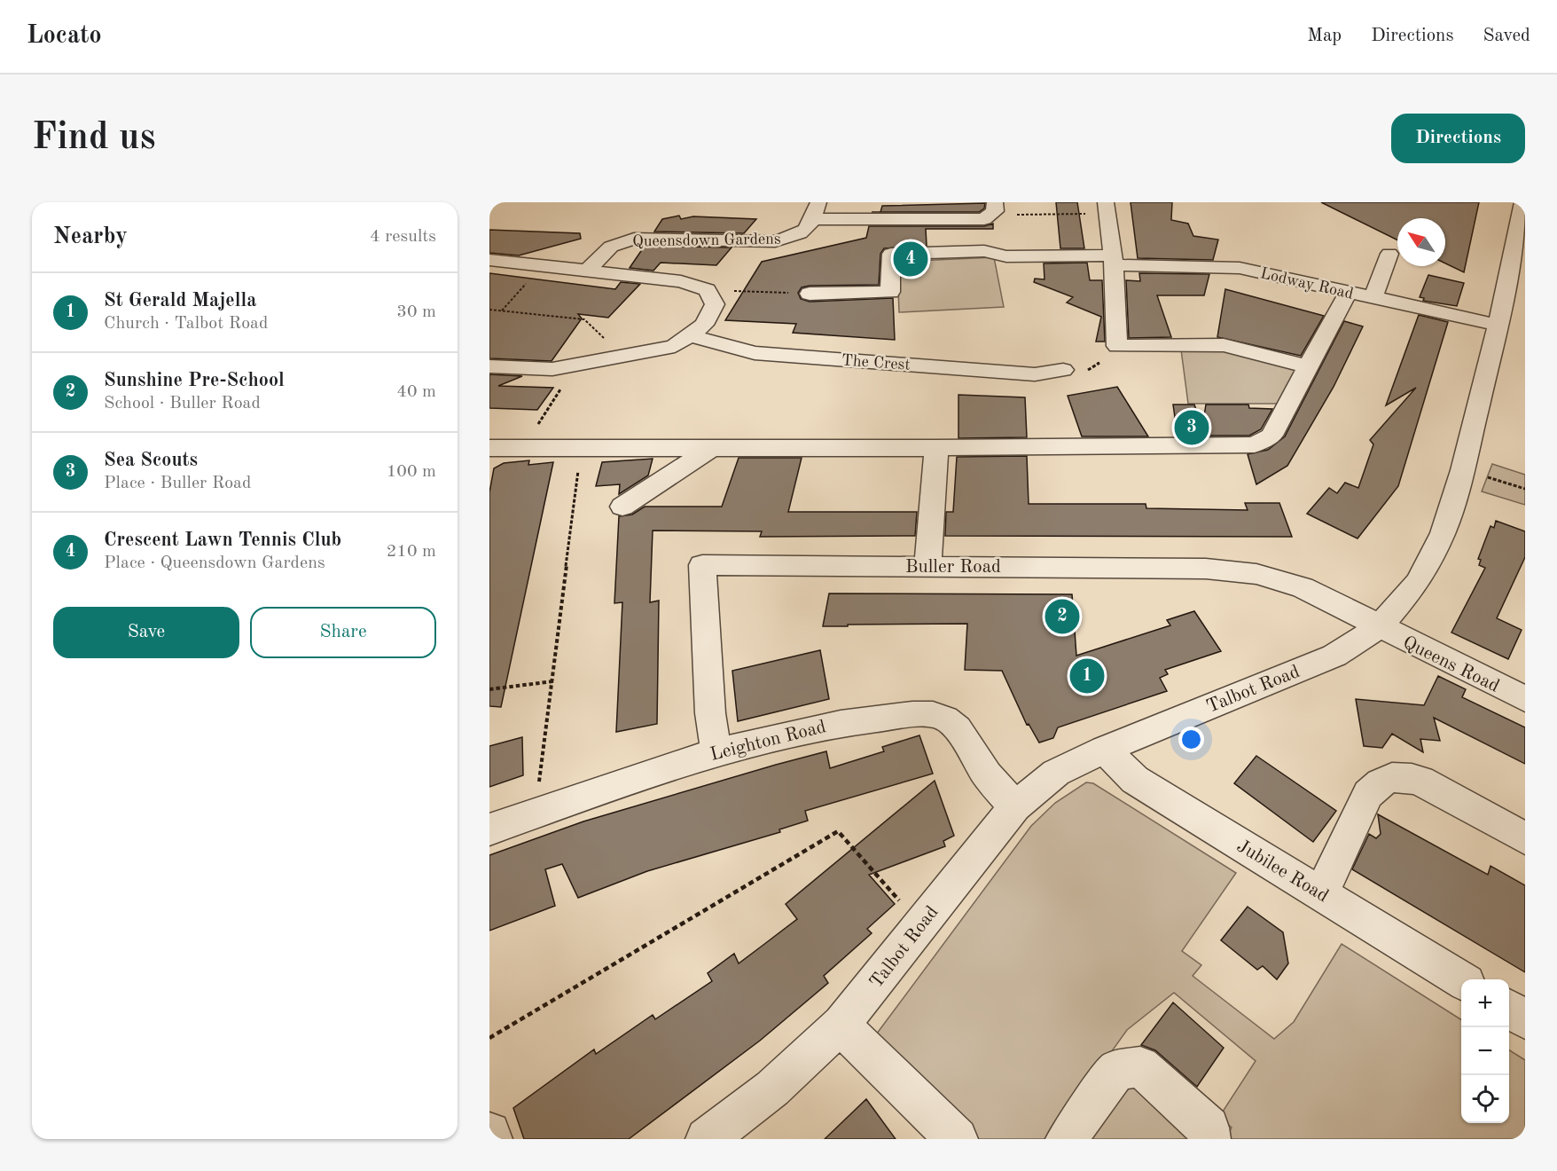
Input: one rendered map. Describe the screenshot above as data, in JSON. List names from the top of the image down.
{
  "streets": {
    "street": [
      "Queensdown Gardens",
      "Lodway Road",
      "The Crest",
      "Buller Road",
      "Queens Road",
      "Talbot Road",
      "Leighton Road",
      "Jubilee Road"
    ]
  },
  "crossings": [
    ["Lodway Road", "Talbot Road"],
    ["Buller Road", "Queens Road"],
    ["Buller Road", "Talbot Road"],
    ["Buller Road", "Leighton Road"],
    ["Queens Road", "Talbot Road"],
    ["Talbot Road", "Leighton Road"],
    ["Talbot Road", "Jubilee Road"]
  ],
  "north": "top left",
  "page": {
    "header": "Locato",
    "nav": ["Map", "Directions", "Saved"],
    "buttons": [
      "Directions",
      ["Save", "Share"]
    ],
    "title": "Find us",
    "heading": ["Nearby", "4 results"],
    "pins": [
      "4",
      "3",
      "2",
      "1"
    ],
    "list": [
      {
        "mark": "1",
        "name": "St Gerald Majella",
        "note": "Church · Talbot Road",
        "value": "30 m"
      },
      {
        "mark": "2",
        "name": "Sunshine Pre-School",
        "note": "School · Buller Road",
        "value": "40 m"
      },
      {
        "mark": "3",
        "name": "Sea Scouts",
        "note": "Place · Buller Road",
        "value": "100 m"
      },
      {
        "mark": "4",
        "name": "Crescent Lawn Tennis Club",
        "note": "Place · Queensdown Gardens",
        "value": "210 m"
      }
    ],
    "map_buttons": ["+", "−"]
  }
}
